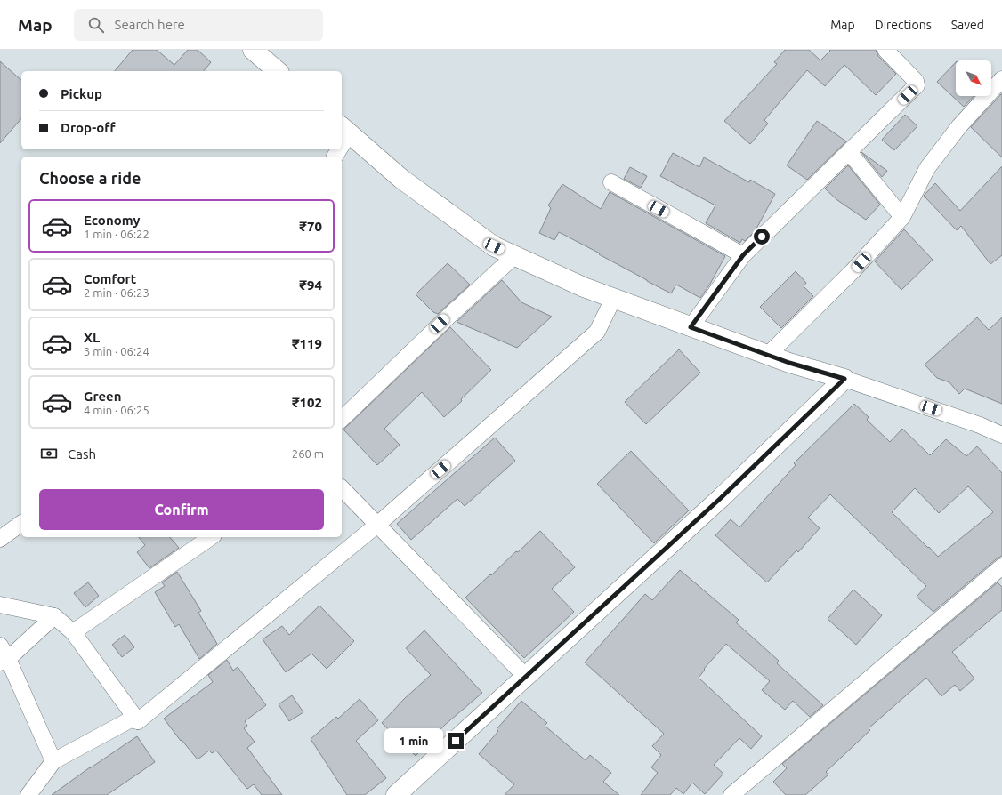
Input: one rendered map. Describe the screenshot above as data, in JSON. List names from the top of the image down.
{
  "north": "bottom right",
  "page": {
    "header": "Map",
    "search": "Search here",
    "nav": ["Map", "Directions", "Saved"],
    "banner": ["Pickup", "Drop-off"],
    "heading": "Choose a ride",
    "list": [
      {
        "name": "Economy",
        "note": "1 min · 06:22",
        "value": "₹70"
      },
      {
        "name": "Comfort",
        "note": "2 min · 06:23",
        "value": "₹94"
      },
      {
        "name": "XL",
        "note": "3 min · 06:24",
        "value": "₹119"
      },
      {
        "name": "Green",
        "note": "4 min · 06:25",
        "value": "₹102"
      }
    ],
    "pay": ["Cash", "260 m"],
    "buttons": "Confirm",
    "bubble": "1 min"
  }
}
